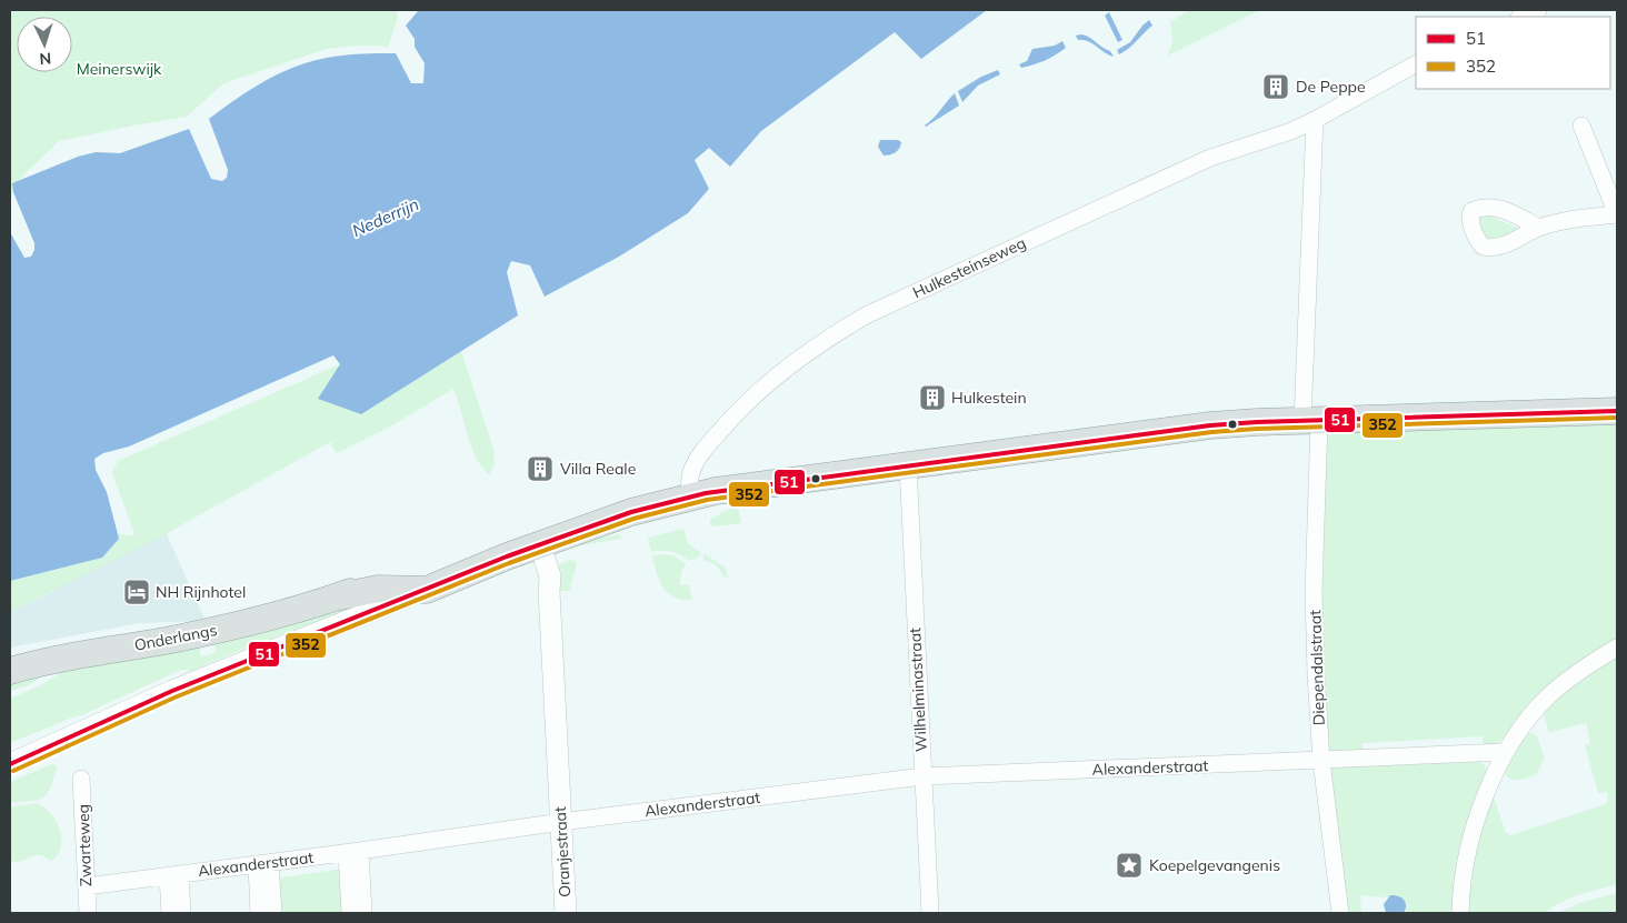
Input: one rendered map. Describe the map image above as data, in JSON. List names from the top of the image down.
{
  "streets": {
    "main road": ["Onderlangs"],
    "street": [
      "Hulkesteinseweg",
      "Diependalstraat",
      "Wilhelminastraat",
      "Alexanderstraat",
      "Zwarteweg",
      "Oranjestraat"
    ]
  },
  "crossings": [
    ["Hulkesteinseweg", "Diependalstraat"],
    ["Onderlangs", "Oranjestraat"],
    ["Diependalstraat", "Alexanderstraat"],
    ["Wilhelminastraat", "Alexanderstraat"],
    ["Alexanderstraat", "Zwarteweg"],
    ["Alexanderstraat", "Oranjestraat"]
  ],
  "water": ["Nederrijn"],
  "parks": ["Meinerswijk"],
  "places": {
    "building": ["De Peppe", "Hulkestein", "Villa Reale"],
    "hotel": ["NH Rijnhotel"],
    "place": ["Koepelgevangenis"]
  },
  "lines": ["transit line 51", "transit line 352"],
  "legend": ["51", "352"],
  "north": "bottom"
}
